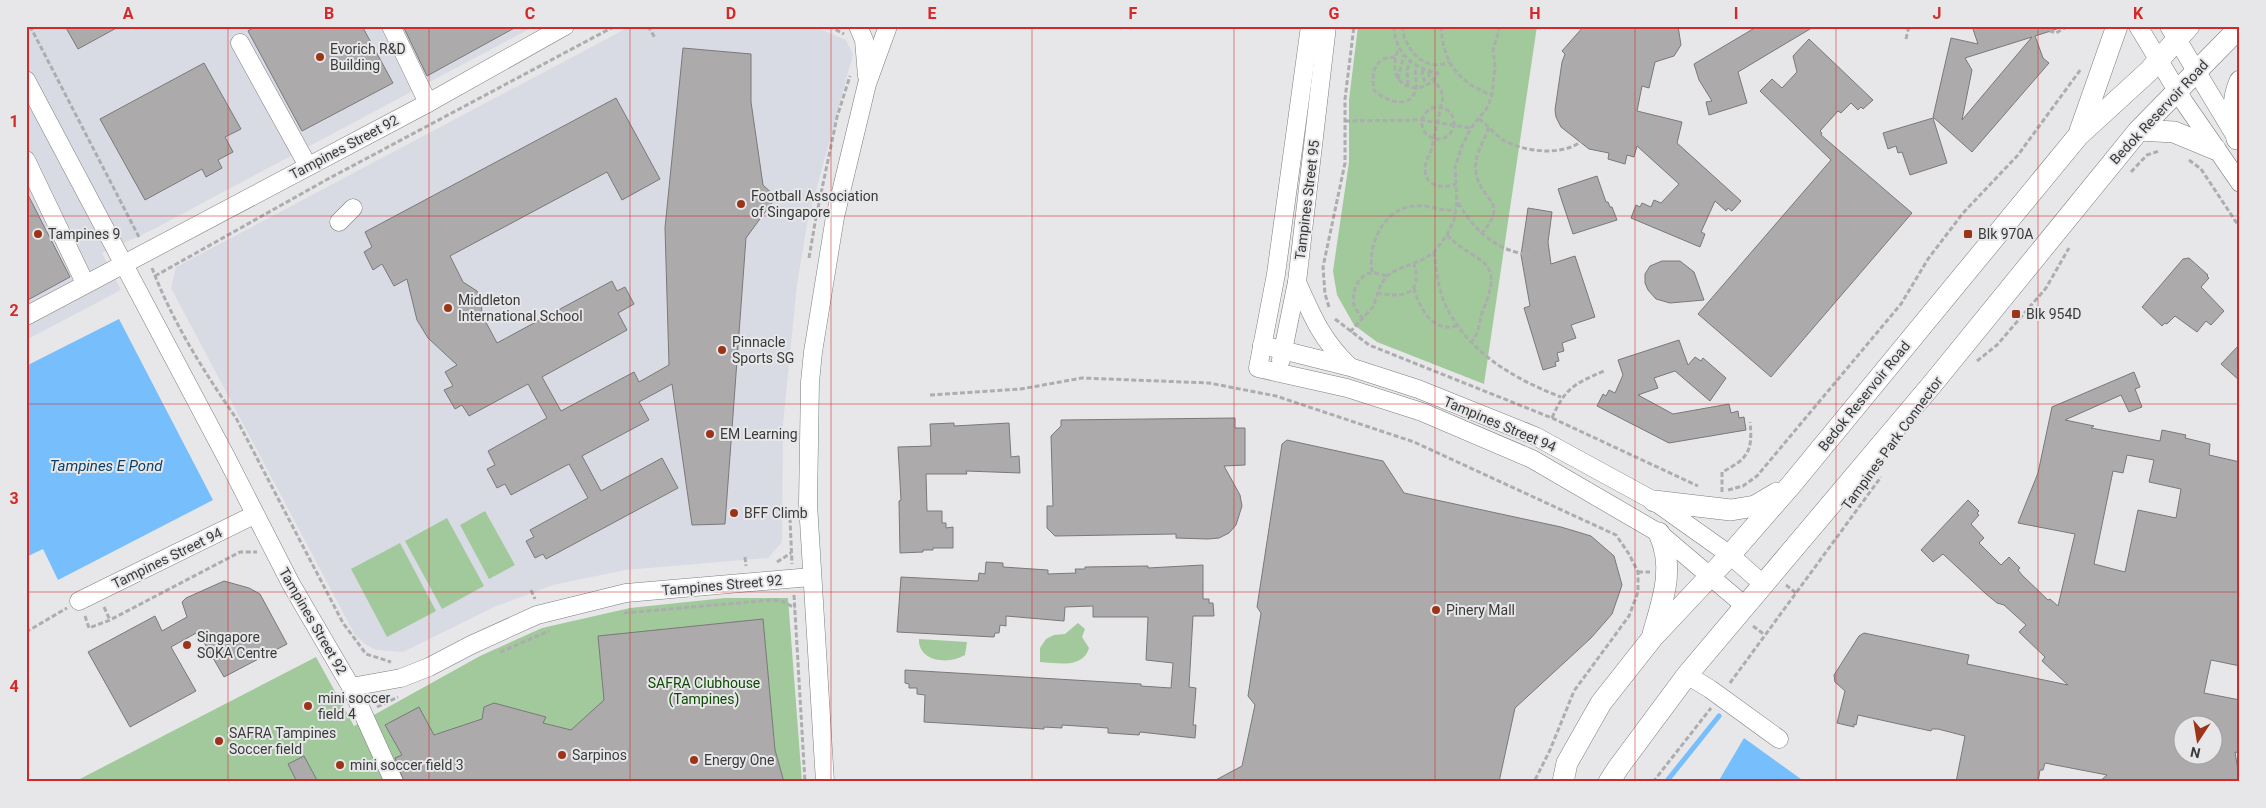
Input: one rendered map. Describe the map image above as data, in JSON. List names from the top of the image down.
{
  "streets": {
    "main road": ["Bedok Reservoir Road"],
    "street": ["Tampines Street 92", "Tampines Street 95", "Tampines Street 94"],
    "path": ["Tampines Park Connector"]
  },
  "crossings": [
    ["Bedok Reservoir Road", "Tampines Street 94"],
    ["Tampines Street 92", "Tampines Street 94"],
    ["Tampines Street 95", "Tampines Street 94"]
  ],
  "water": ["Tampines E Pond"],
  "parks": ["SAFRA Clubhouse (Tampines)"],
  "places": {
    "other": [
      "Evorich R&D Building",
      "Football Association of Singapore",
      "Tampines 9",
      "Middleton International School",
      "Pinnacle Sports SG",
      "EM Learning",
      "BFF Climb",
      "Pinery Mall",
      "Singapore SOKA Centre",
      "mini soccer field 4",
      "SAFRA Tampines Soccer field",
      "Sarpinos",
      "Energy One",
      "mini soccer field 3"
    ],
    "transit": ["Blk 970A", "Blk 954D"]
  },
  "north": "bottom",
  "grid": {
    "columns": [
      "A",
      "B",
      "C",
      "D",
      "E",
      "F",
      "G",
      "H",
      "I",
      "J",
      "K"
    ],
    "rows": [
      "1",
      "2",
      "3",
      "4"
    ]
  }
}
